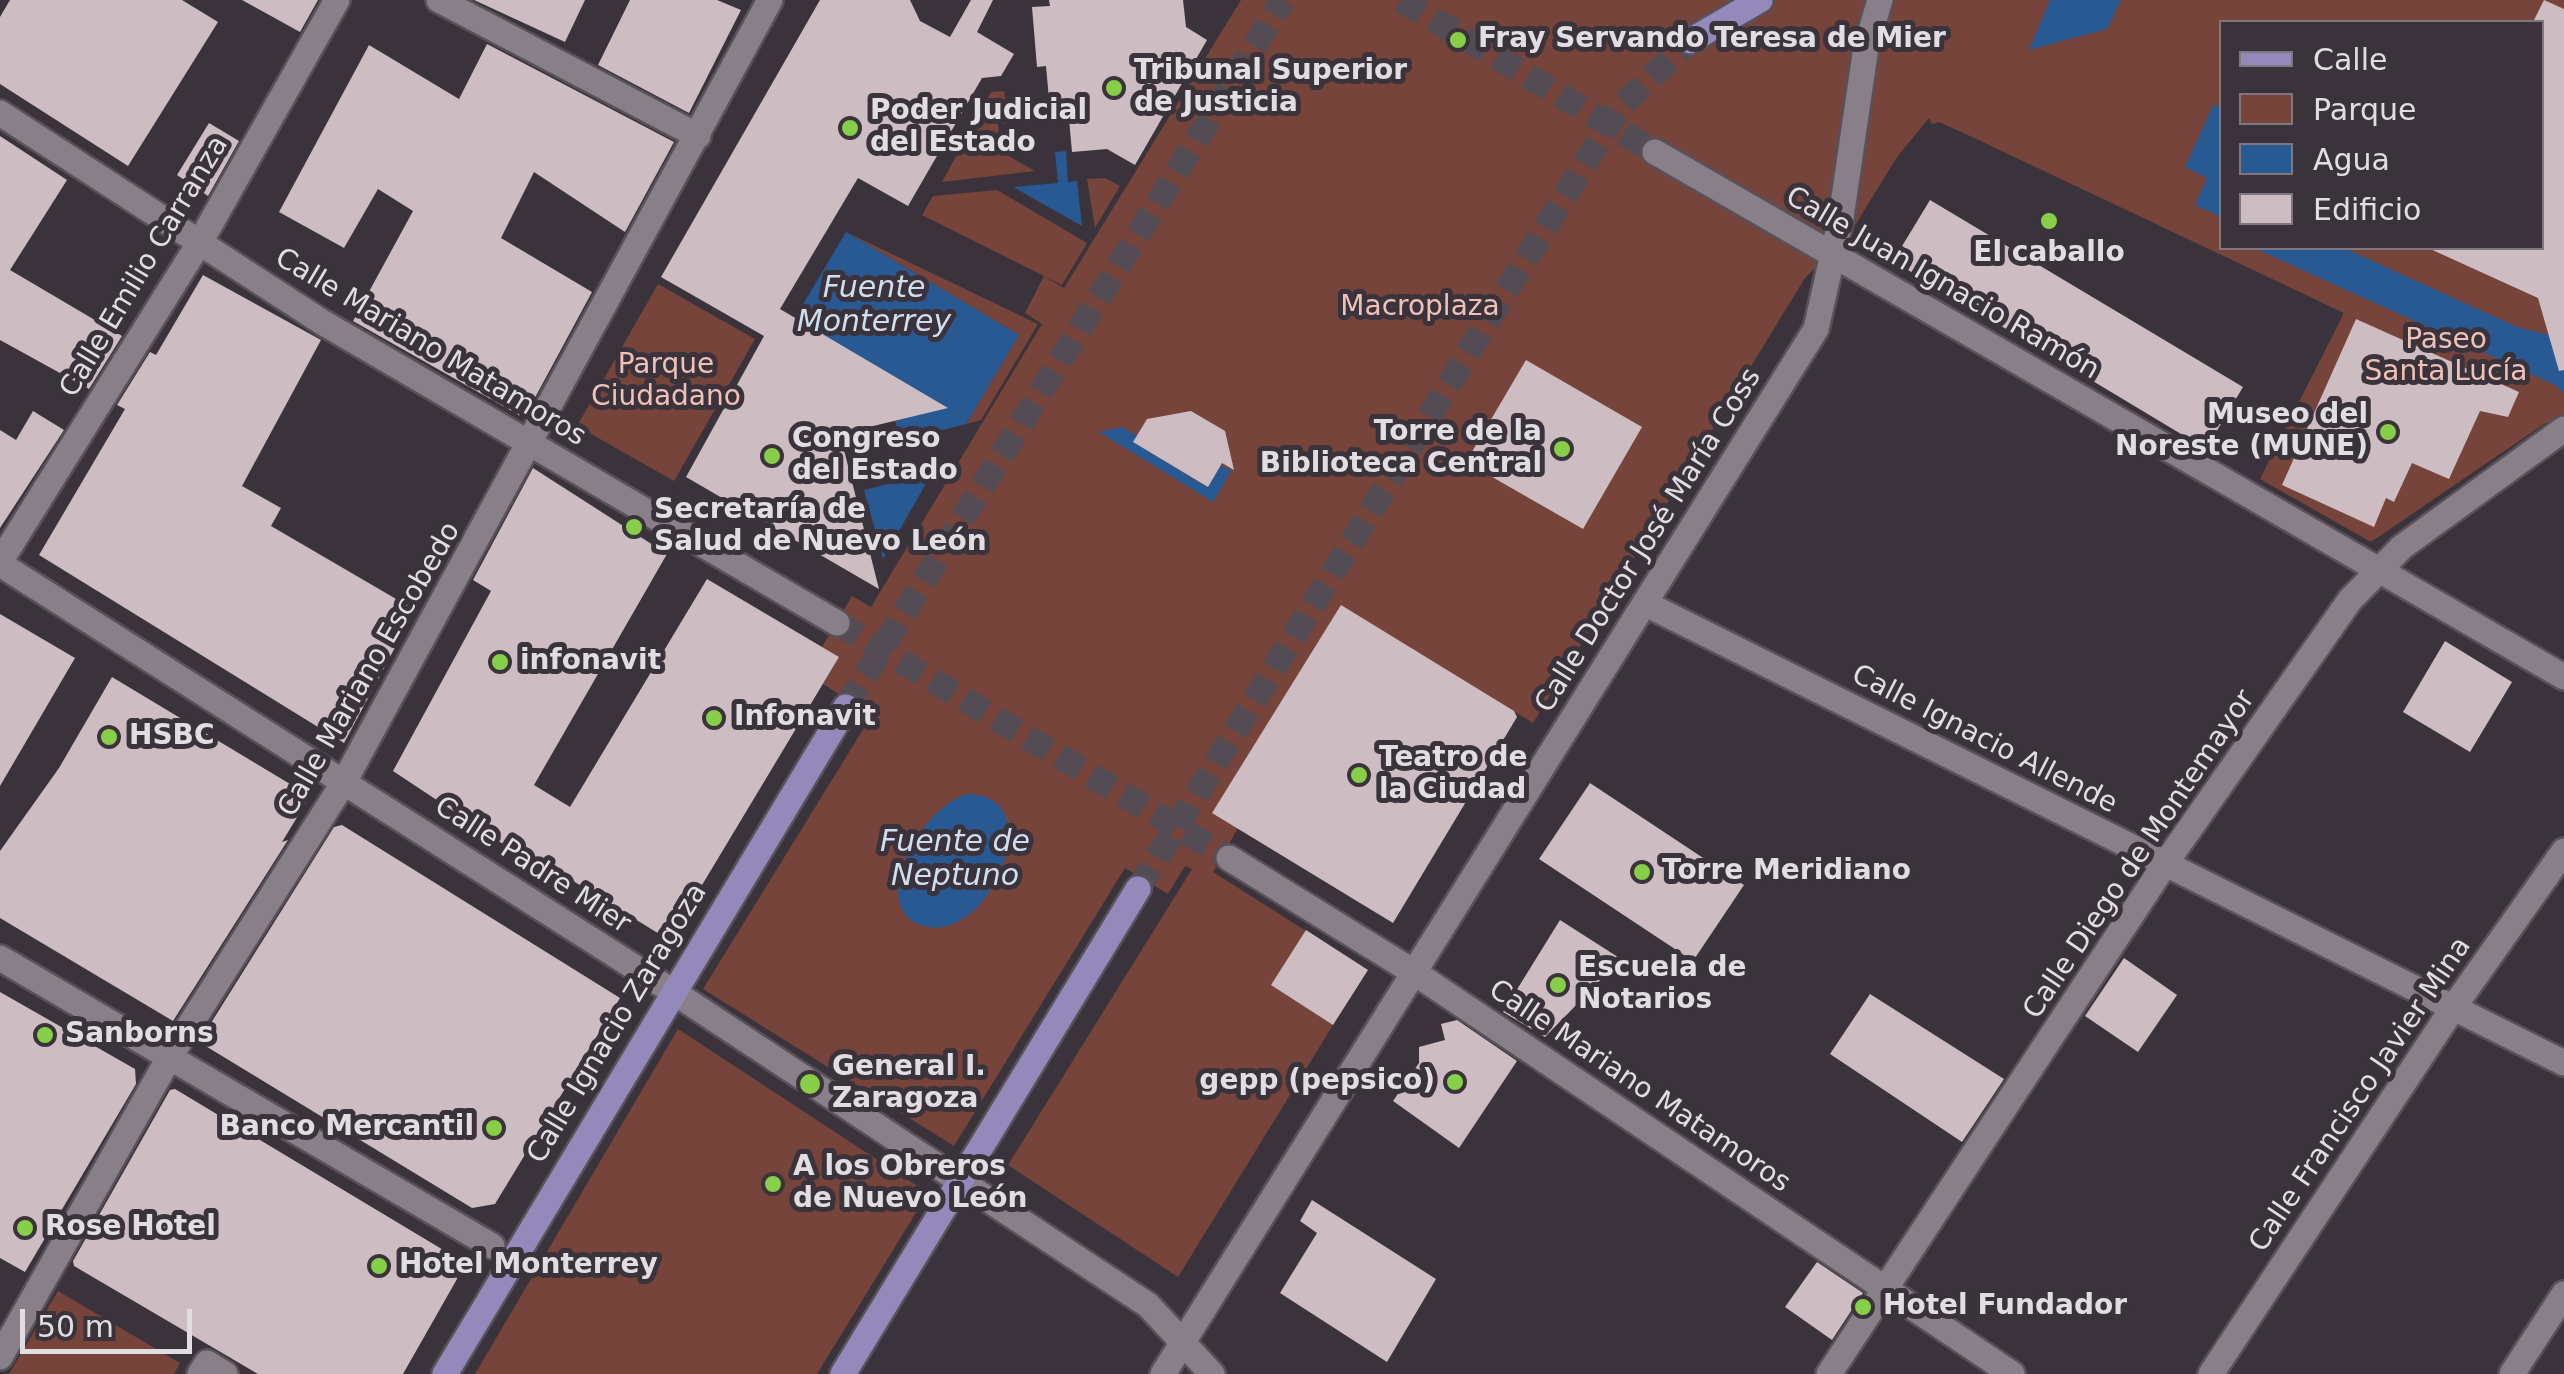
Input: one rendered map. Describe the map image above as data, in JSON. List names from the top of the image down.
{
  "streets": {
    "main road": ["Calle Ignacio Zaragoza"],
    "street": [
      "Calle Emilio Carranza",
      "Calle Juan Ignacio Ramón",
      "Calle Mariano Matamoros",
      "Calle Doctor José María Coss",
      "Calle Mariano Escobedo",
      "Calle Ignacio Allende",
      "Calle Diego de Montemayor",
      "Calle Padre Mier",
      "Calle Francisco Javier Mina"
    ]
  },
  "crossings": [
    ["Calle Emilio Carranza", "Calle Mariano Matamoros"],
    ["Calle Emilio Carranza", "Calle Padre Mier"],
    ["Calle Juan Ignacio Ramón", "Calle Doctor José María Coss"],
    ["Calle Juan Ignacio Ramón", "Calle Diego de Montemayor"],
    ["Calle Mariano Matamoros", "Calle Doctor José María Coss"],
    ["Calle Mariano Matamoros", "Calle Mariano Escobedo"],
    ["Calle Mariano Matamoros", "Calle Diego de Montemayor"],
    ["Calle Doctor José María Coss", "Calle Ignacio Allende"],
    ["Calle Doctor José María Coss", "Calle Padre Mier"],
    ["Calle Mariano Escobedo", "Calle Padre Mier"],
    ["Calle Ignacio Allende", "Calle Diego de Montemayor"],
    ["Calle Ignacio Allende", "Calle Francisco Javier Mina"],
    ["Calle Padre Mier", "Calle Ignacio Zaragoza"]
  ],
  "water": ["Fuente Monterrey", "Fuente de Neptuno"],
  "parks": ["Macroplaza", "Paseo Santa Lucía", "Parque Ciudadano"],
  "places": [
    "Fray Servando Teresa de Mier",
    "Tribunal Superior de Justicia",
    "Poder Judicial del Estado",
    "El caballo",
    "Museo del Noreste (MUNE)",
    "Torre de la Biblioteca Central",
    "Congreso del Estado",
    "Secretaría de Salud de Nuevo León",
    "infonavit",
    "Infonavit",
    "HSBC",
    "Teatro de la Ciudad",
    "Torre Meridiano",
    "Escuela de Notarios",
    "Sanborns",
    "gepp (pepsico)",
    "General I. Zaragoza",
    "Banco Mercantil",
    "A los Obreros de Nuevo León",
    "Rose Hotel",
    "Hotel Monterrey",
    "Hotel Fundador"
  ],
  "legend": [
    "Calle",
    "Parque",
    "Agua",
    "Edificio"
  ],
  "scale_bar": "50 m"
}
